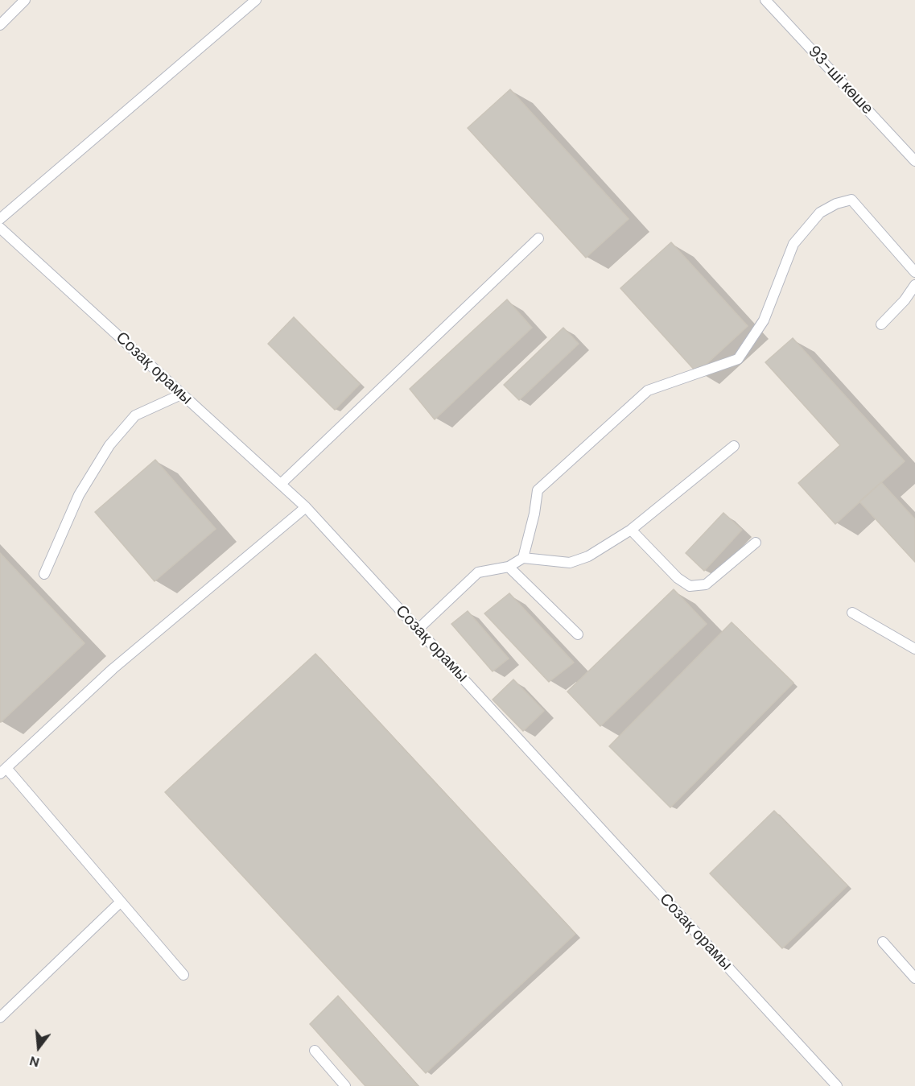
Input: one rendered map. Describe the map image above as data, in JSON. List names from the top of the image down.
{
  "streets": {
    "lane": ["93-ші көше", "Созақ орамы"]
  },
  "north": "bottom"
}
